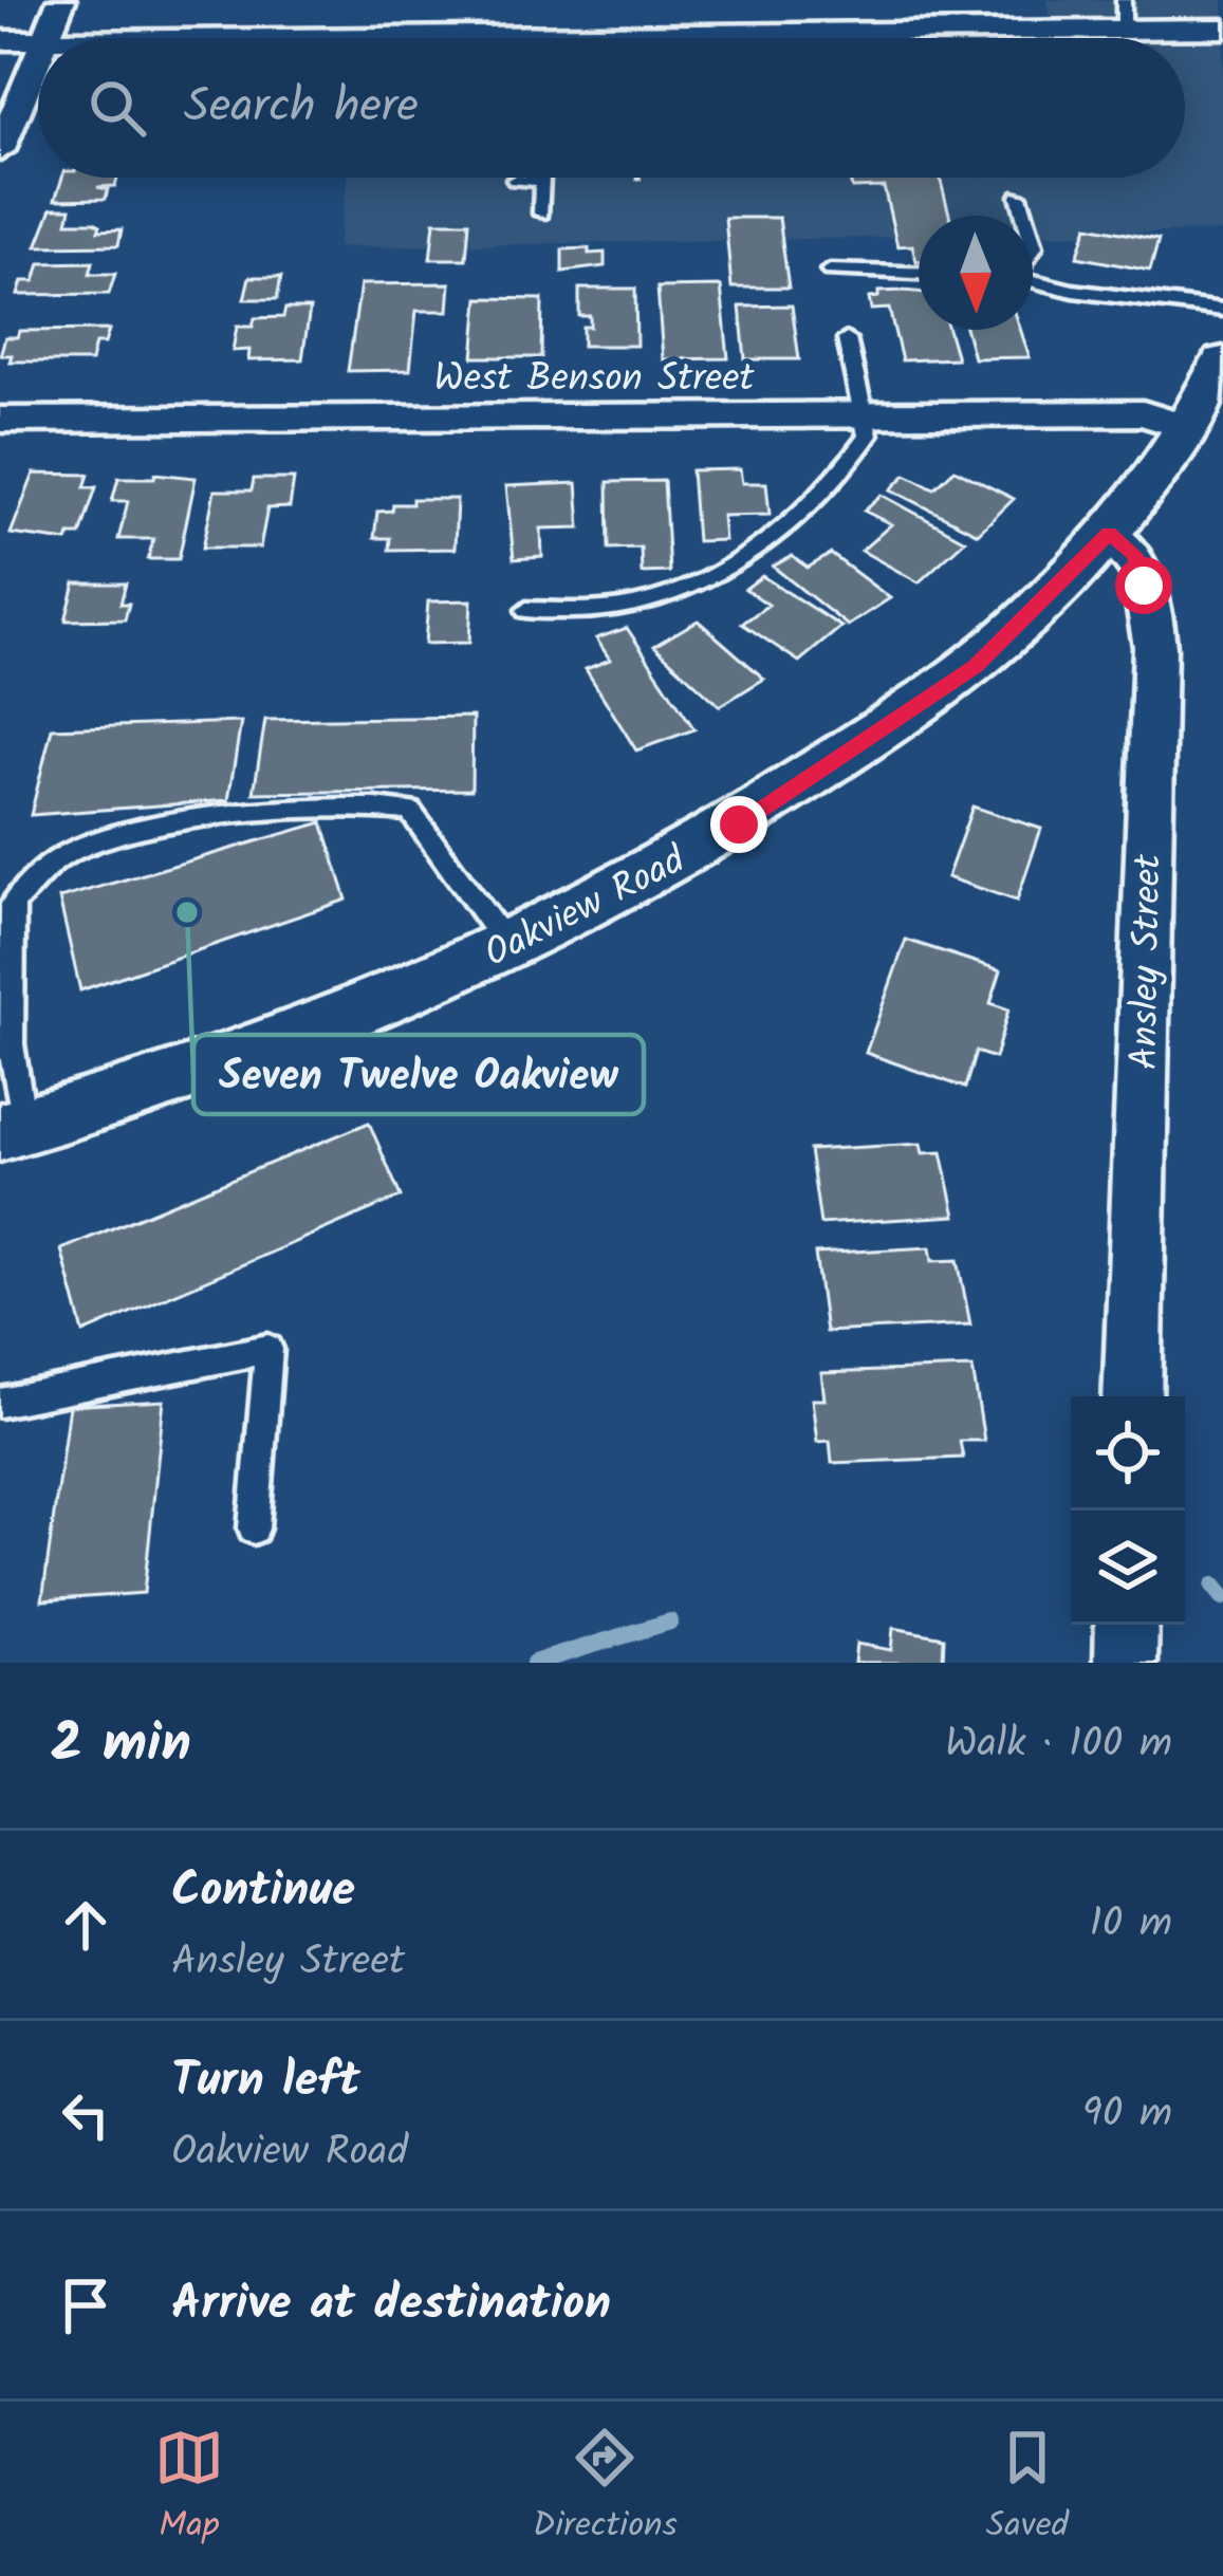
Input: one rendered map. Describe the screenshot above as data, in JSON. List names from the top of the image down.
{
  "streets": {
    "street": ["West Benson Street", "Oakview Road", "Ansley Street"]
  },
  "crossings": [
    ["West Benson Street", "Oakview Road"],
    ["Oakview Road", "Ansley Street"]
  ],
  "places": ["Seven Twelve Oakview"],
  "north": "bottom",
  "page": {
    "search": "Search here",
    "heading": ["2 min", "Walk · 100 m"],
    "list": [
      ["Continue", "Ansley Street", "10 m"],
      ["Turn left", "Oakview Road", "90 m"],
      "Arrive at destination"
    ],
    "nav": ["Map", "Directions", "Saved"]
  }
}
